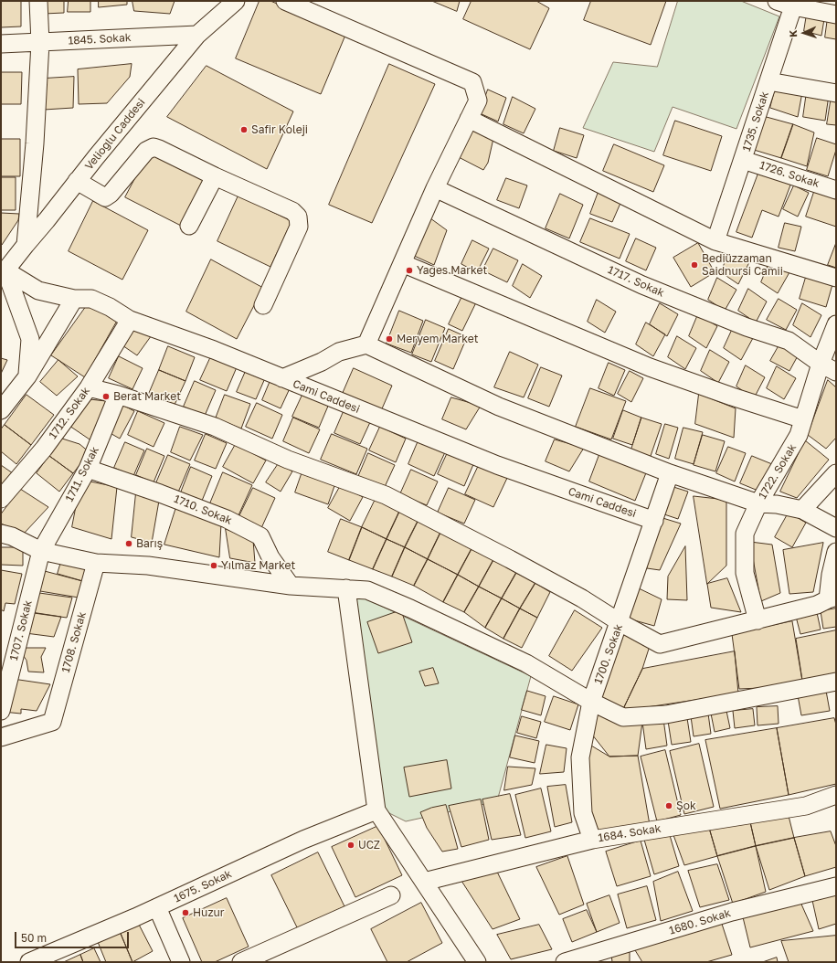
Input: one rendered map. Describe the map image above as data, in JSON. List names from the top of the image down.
{
  "streets": {
    "street": [
      "1845. Sokak",
      "1735. Sokak",
      "Velioğlu Caddesi",
      "1726. Sokak",
      "1717. Sokak",
      "Cami Caddesi",
      "1712. Sokak",
      "1722. Sokak",
      "1711. Sokak",
      "1710. Sokak",
      "1707. Sokak",
      "1708. Sokak",
      "1700. Sokak",
      "1684. Sokak",
      "1675. Sokak",
      "1680. Sokak"
    ]
  },
  "crossings": [
    ["1845. Sokak", "Velioğlu Caddesi"],
    ["1735. Sokak", "1726. Sokak"],
    ["Velioğlu Caddesi", "Cami Caddesi"],
    ["1717. Sokak", "1722. Sokak"],
    ["Cami Caddesi", "1712. Sokak"],
    ["Cami Caddesi", "1700. Sokak"],
    ["1711. Sokak", "1710. Sokak"],
    ["1711. Sokak", "1707. Sokak"],
    ["1700. Sokak", "1684. Sokak"]
  ],
  "places": [
    "Safir Koleji",
    "Bediüzzaman Saidnursi Camii",
    "Yages Market",
    "Meryem Market",
    "Berat Market",
    "Barış",
    "Yılmaz Market",
    "Şok",
    "UCZ",
    "Huzur"
  ],
  "scale_bar": "50 m",
  "north": "left"
}
